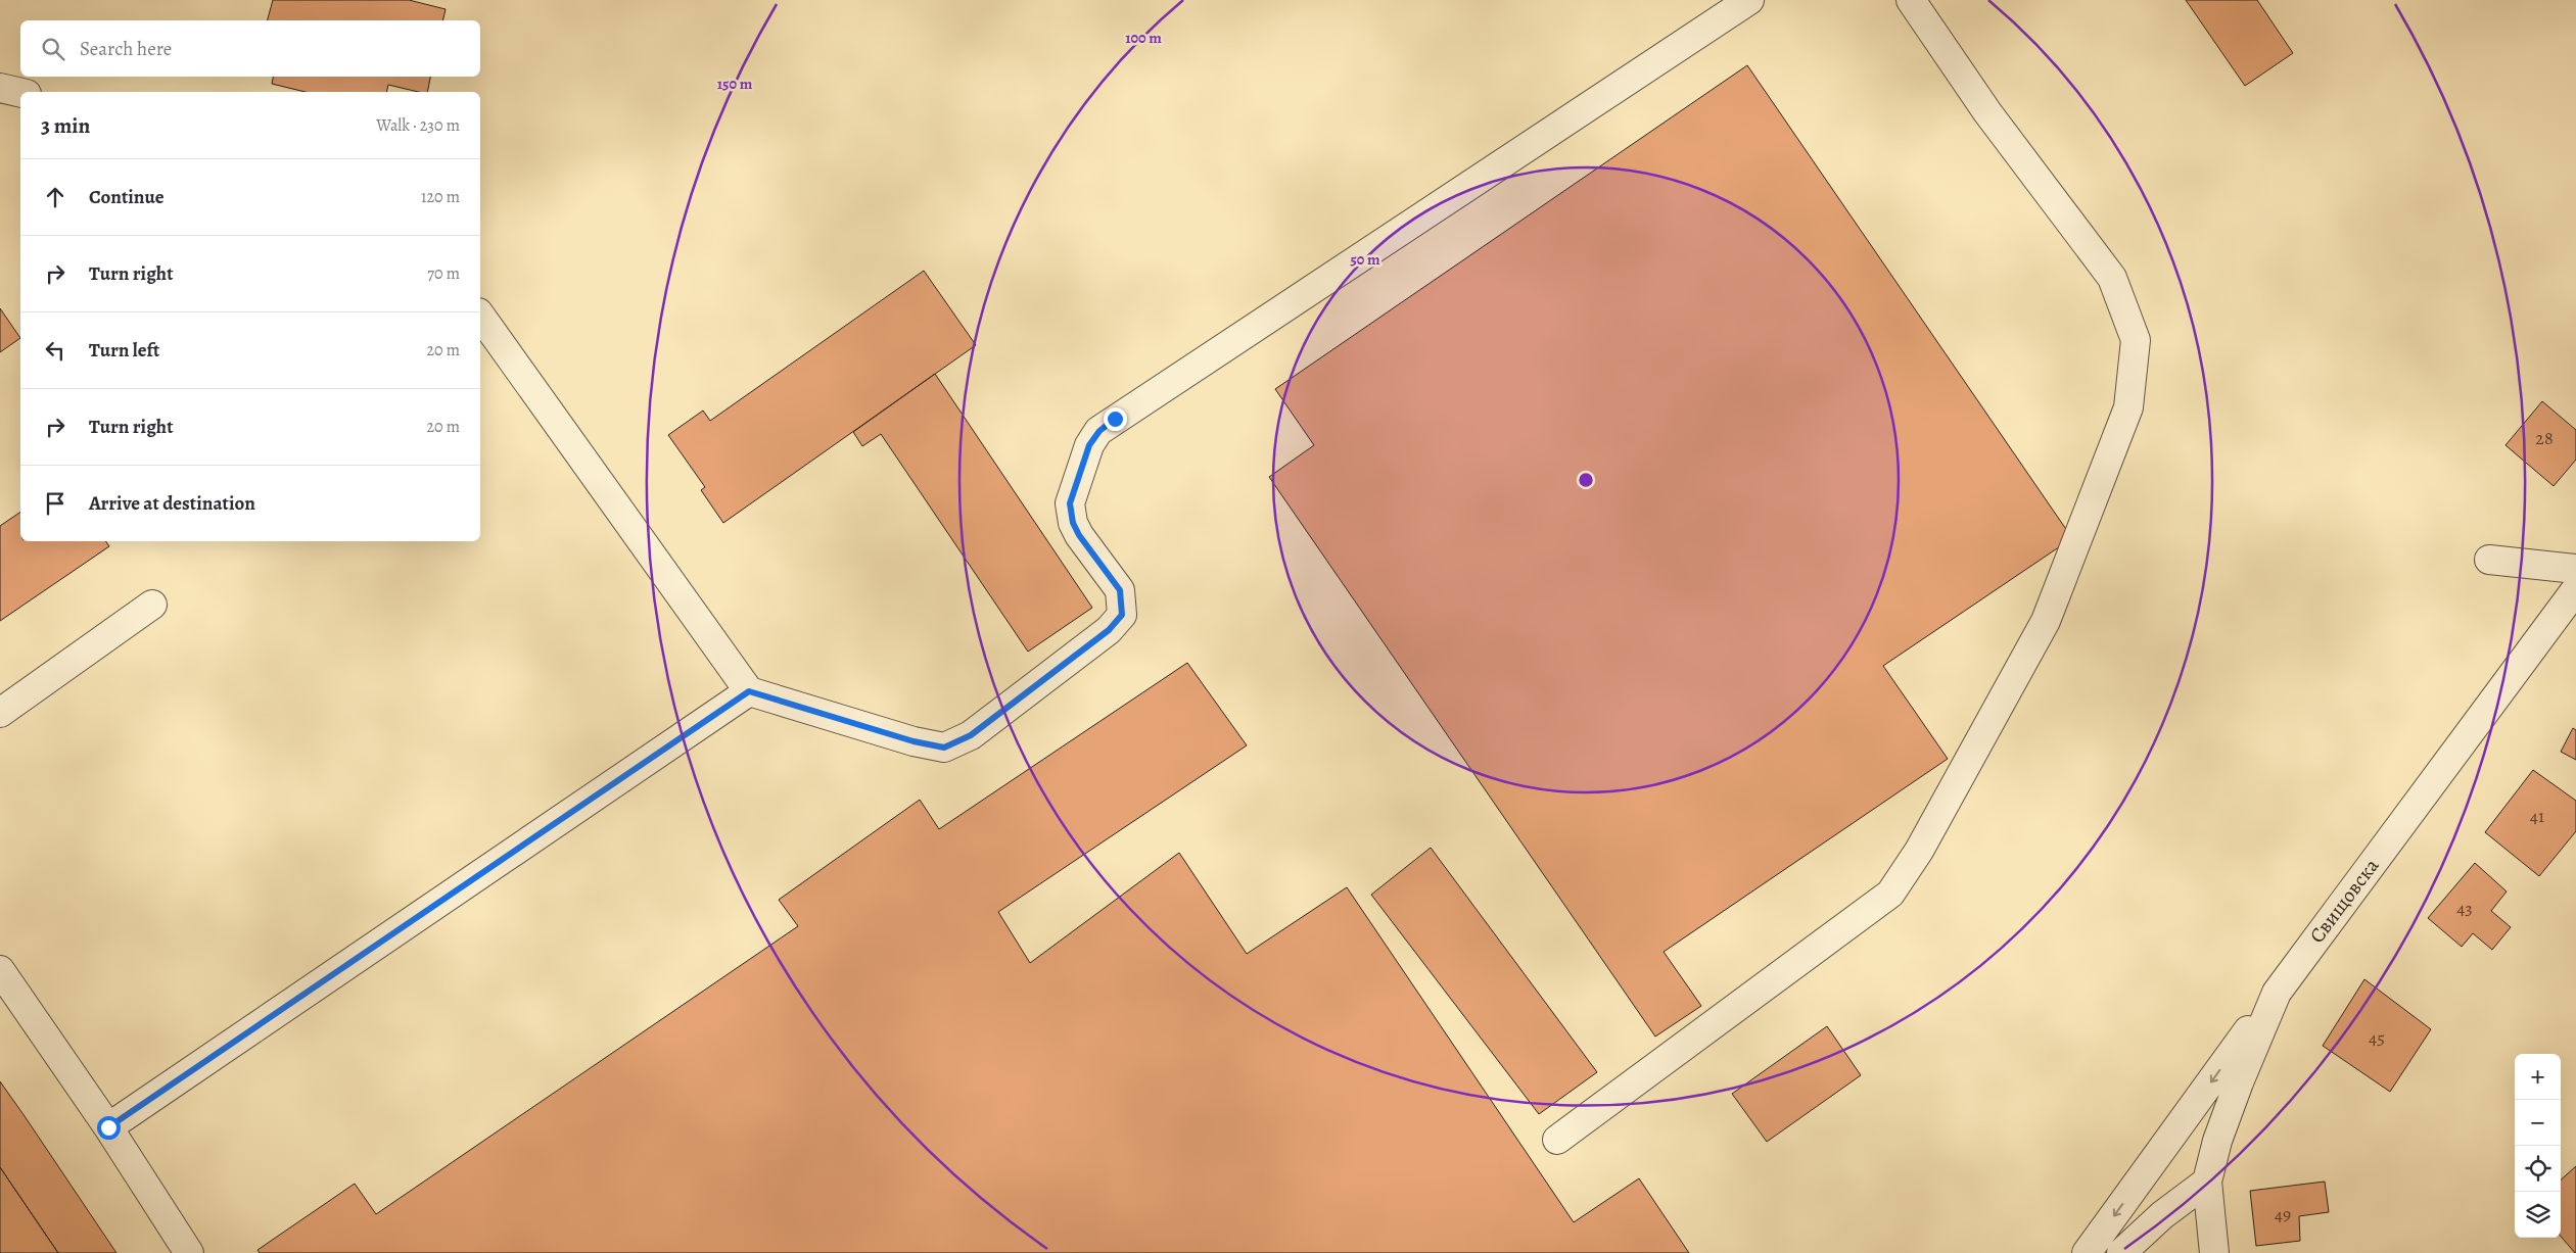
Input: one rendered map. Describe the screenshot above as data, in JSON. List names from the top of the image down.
{
  "streets": {
    "street": ["Свищовска"]
  },
  "house_numbers": [
    "28",
    "41",
    "43",
    "45",
    "49"
  ],
  "page": {
    "search": "Search here",
    "heading": ["3 min", "Walk · 230 m"],
    "list": [
      ["Continue", "120 m"],
      ["Turn right", "70 m"],
      ["Turn left", "20 m"],
      ["Turn right", "20 m"],
      "Arrive at destination"
    ],
    "map_buttons": ["+", "−"]
  },
  "rings": ["100 m", "150 m", "50 m"]
}
